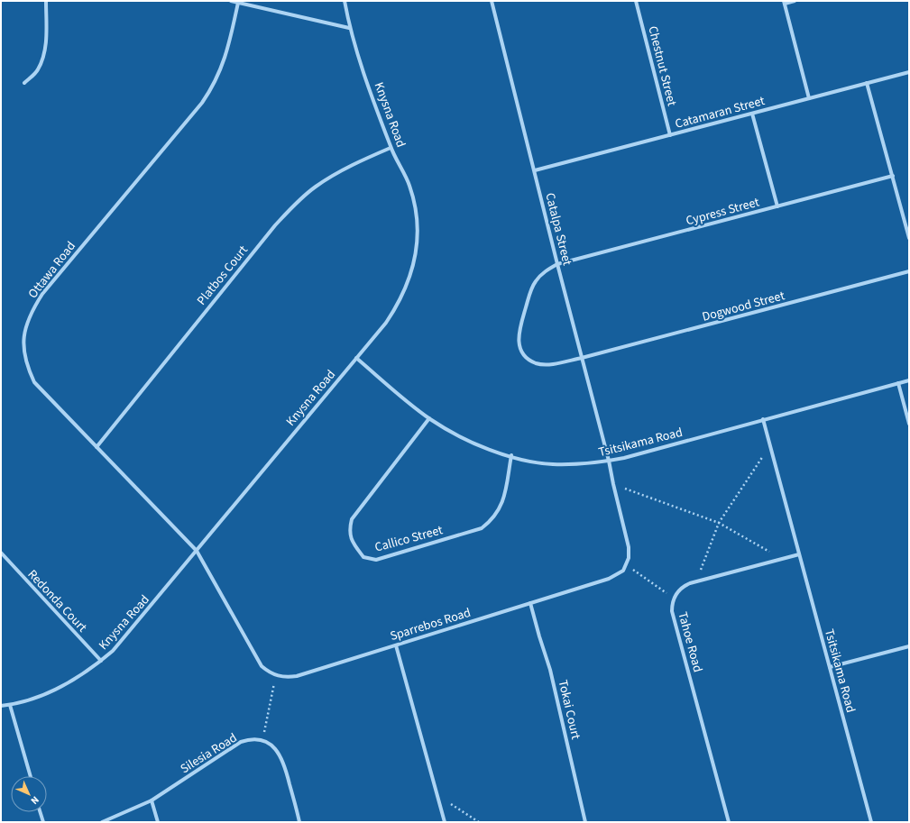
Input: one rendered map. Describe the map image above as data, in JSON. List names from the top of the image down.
{
  "streets": {
    "street": [
      "Chestnut Street",
      "Catamaran Street",
      "Knysna Road",
      "Cypress Street",
      "Catalpa Street",
      "Ottawa Road",
      "Platbos Court",
      "Dogwood Street",
      "Tsitsikama Road",
      "Callico Street",
      "Redonda Court",
      "Sparrebos Road",
      "Tahoe Road",
      "Tokai Court",
      "Silesia Road"
    ]
  },
  "crossings": [
    ["Chestnut Street", "Catamaran Street"],
    ["Catamaran Street", "Catalpa Street"],
    ["Knysna Road", "Ottawa Road"],
    ["Knysna Road", "Platbos Court"],
    ["Knysna Road", "Tsitsikama Road"],
    ["Knysna Road", "Redonda Court"],
    ["Cypress Street", "Catalpa Street"],
    ["Cypress Street", "Dogwood Street"],
    ["Catalpa Street", "Dogwood Street"],
    ["Catalpa Street", "Tsitsikama Road"],
    ["Ottawa Road", "Platbos Court"],
    ["Tsitsikama Road", "Callico Street"],
    ["Tsitsikama Road", "Tahoe Road"],
    ["Sparrebos Road", "Tokai Court"]
  ],
  "north": "bottom right"
}
